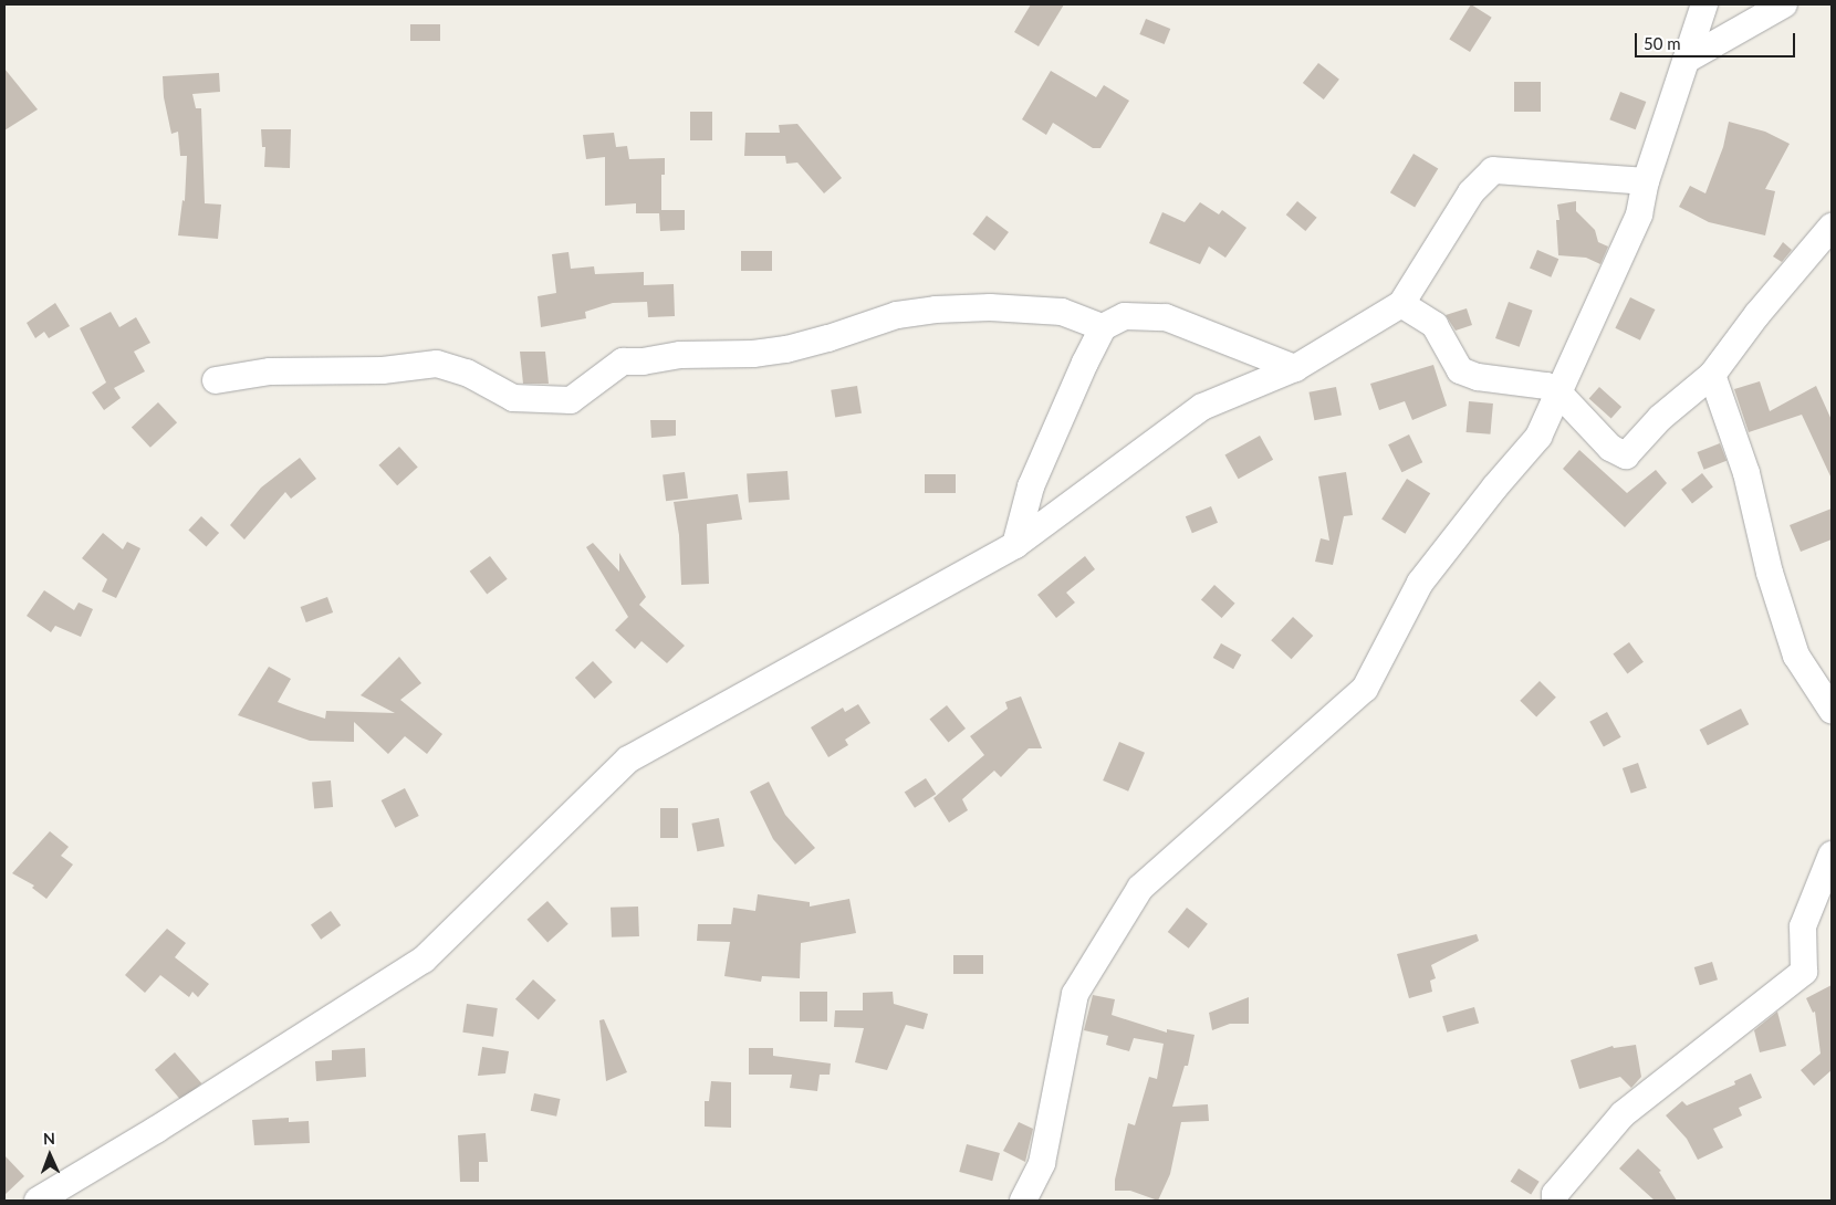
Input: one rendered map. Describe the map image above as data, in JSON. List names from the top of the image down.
{
  "scale_bar": "50 m",
  "north": "top"
}
